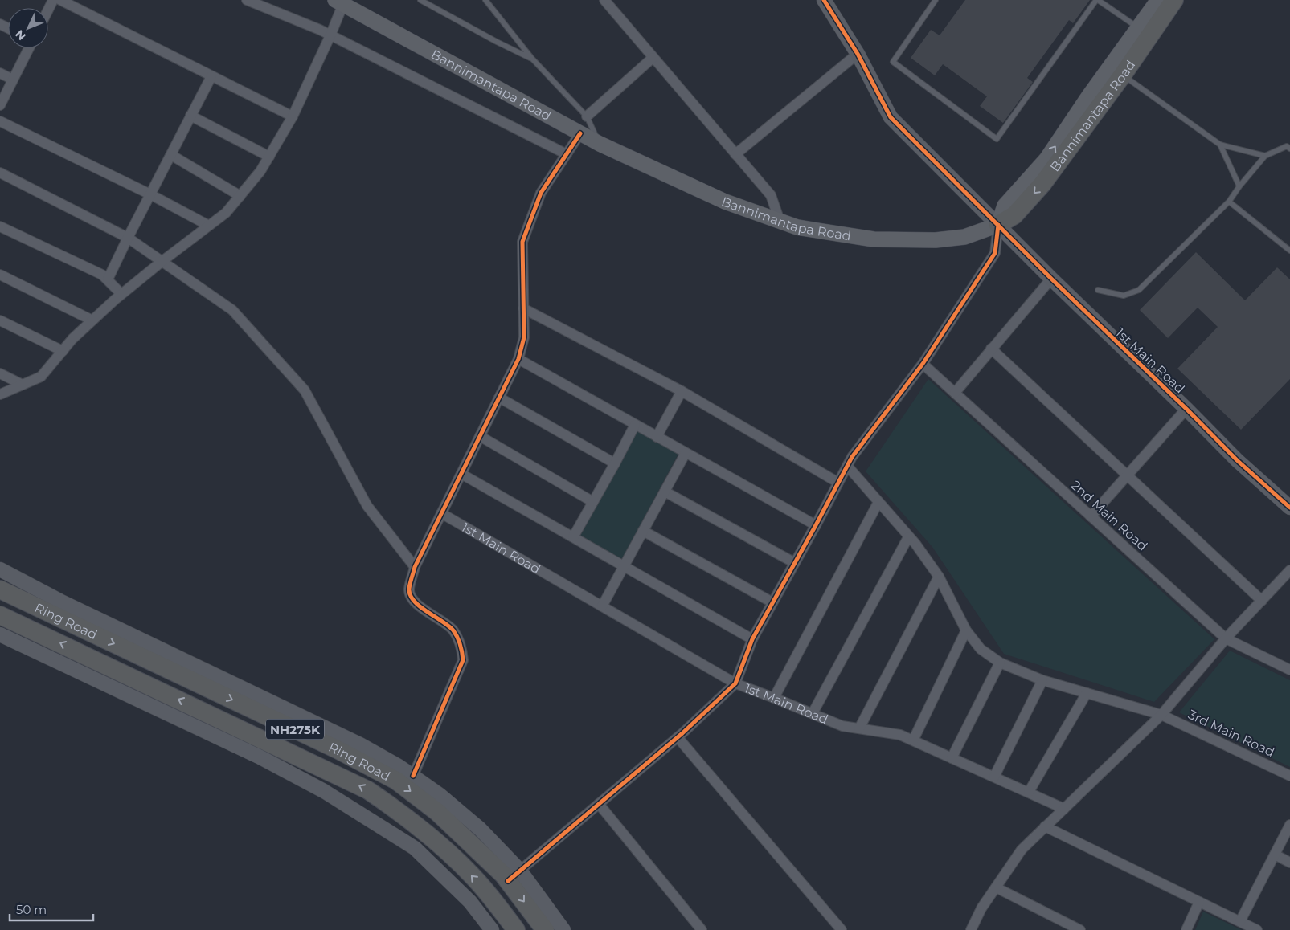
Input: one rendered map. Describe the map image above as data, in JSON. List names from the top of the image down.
{
  "streets": {
    "highway": ["Bannimantapa Road", "Ring Road", "NH275K"],
    "street": ["1st Main Road", "2nd Main Road", "3rd Main Road"]
  },
  "crossings": [
    ["Bannimantapa Road", "1st Main Road"]
  ],
  "scale_bar": "50 m",
  "north": "bottom left"
}
